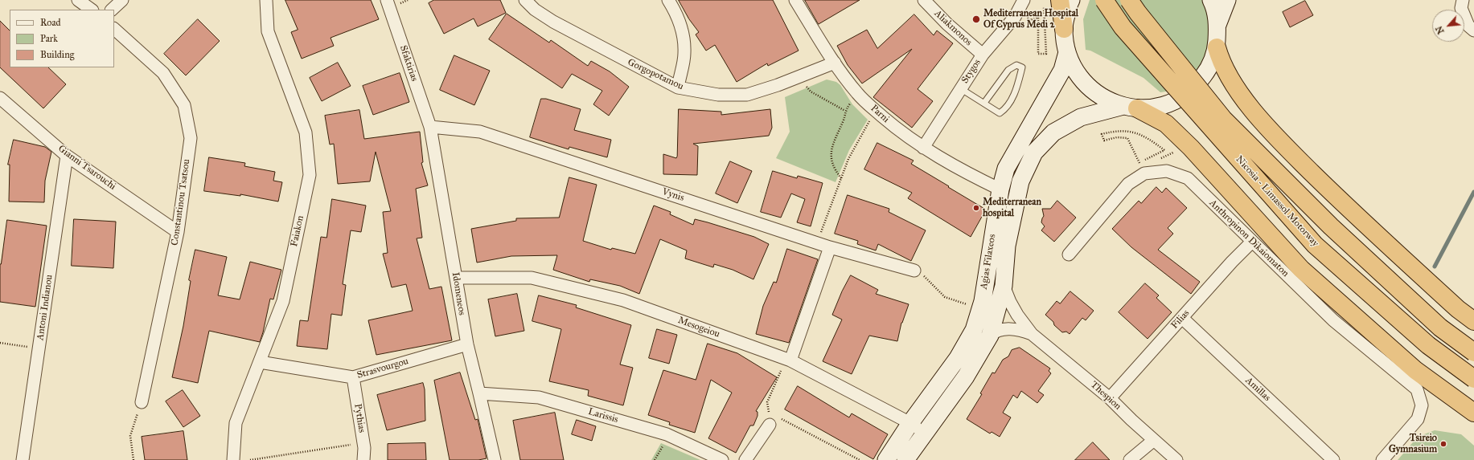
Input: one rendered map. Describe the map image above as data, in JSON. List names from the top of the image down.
{
  "streets": {
    "highway": ["Nicosia - Limassol Motorway"],
    "main road": ["Agias Filaxeos"],
    "street": [
      "Aliakmonos",
      "Sfaktirias",
      "Stygos",
      "Gorgopotamou",
      "Parni",
      "Gianni Tsarouchi",
      "Vynis",
      "Constantinou Tsatsou",
      "Faiakon",
      "Anthropinon Dikaiomaton",
      "Idomeneos",
      "Antoni Indianou",
      "Filias",
      "Mesogeiou",
      "Strasvourgou",
      "Amillas",
      "Thespion",
      "Larissis",
      "Pythias"
    ]
  },
  "crossings": [
    ["Aliakmonos", "Stygos"],
    ["Sfaktirias", "Vynis"],
    ["Sfaktirias", "Idomeneos"],
    ["Stygos", "Parni"],
    ["Gorgopotamou", "Parni"],
    ["Parni", "Agias Filaxeos"],
    ["Gianni Tsarouchi", "Constantinou Tsatsou"],
    ["Gianni Tsarouchi", "Antoni Indianou"],
    ["Vynis", "Idomeneos"],
    ["Faiakon", "Strasvourgou"],
    ["Anthropinon Dikaiomaton", "Filias"],
    ["Agias Filaxeos", "Mesogeiou"],
    ["Agias Filaxeos", "Thespion"],
    ["Idomeneos", "Mesogeiou"],
    ["Idomeneos", "Strasvourgou"],
    ["Idomeneos", "Larissis"],
    ["Filias", "Amillas"],
    ["Filias", "Thespion"],
    ["Strasvourgou", "Pythias"]
  ],
  "places": ["Mediterranean Hospital Of Cyprus Medi 2", "Mediterranean hospital", "Tsireio Gymnasium"],
  "legend": ["Road", "Park", "Building"],
  "north": "bottom left"
}
